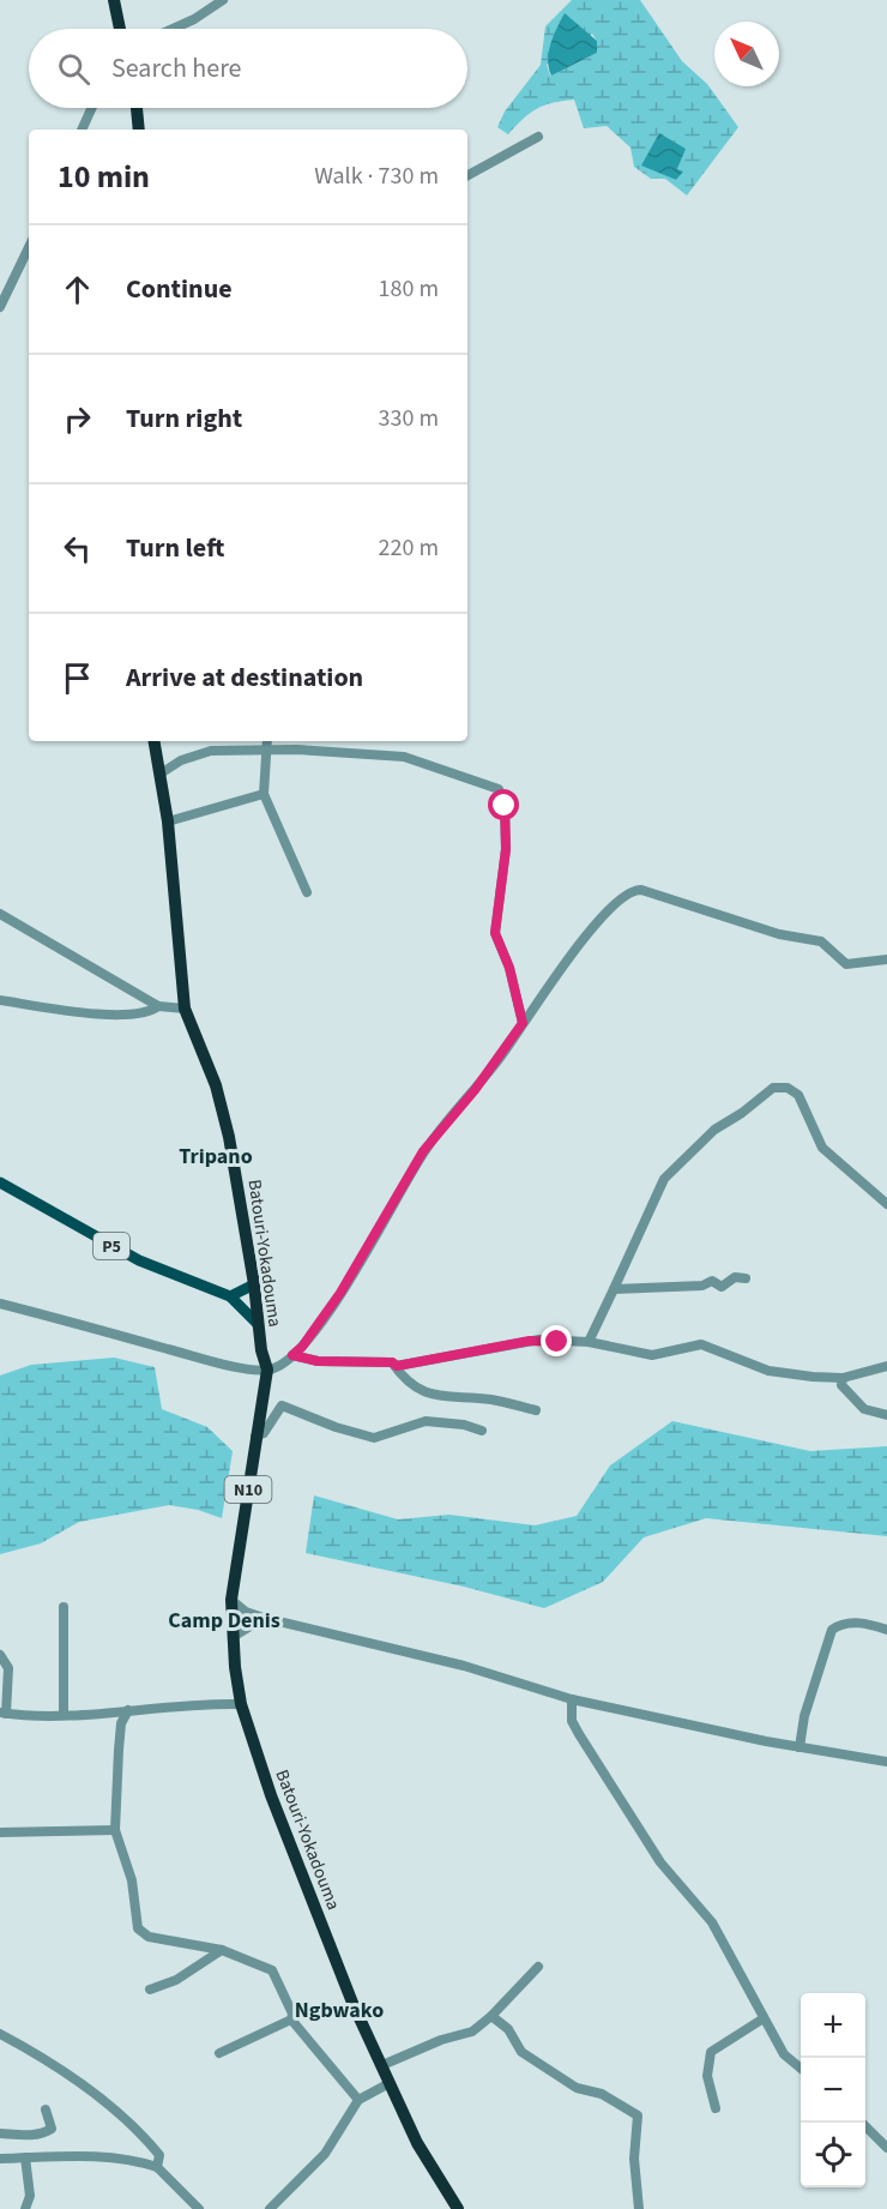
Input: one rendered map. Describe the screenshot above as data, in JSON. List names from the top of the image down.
{
  "streets": {
    "highway": ["Batouri-Yokadouma", "N10"],
    "main road": ["P5"]
  },
  "crossings": [
    ["P5", "Batouri-Yokadouma"]
  ],
  "districts": ["Tripano", "Camp Denis", "Ngbwako"],
  "north": "top left",
  "page": {
    "search": "Search here",
    "heading": ["10 min", "Walk · 730 m"],
    "list": [
      ["Continue", "180 m"],
      ["Turn right", "330 m"],
      ["Turn left", "220 m"],
      "Arrive at destination"
    ],
    "map_buttons": ["+", "−"]
  }
}
